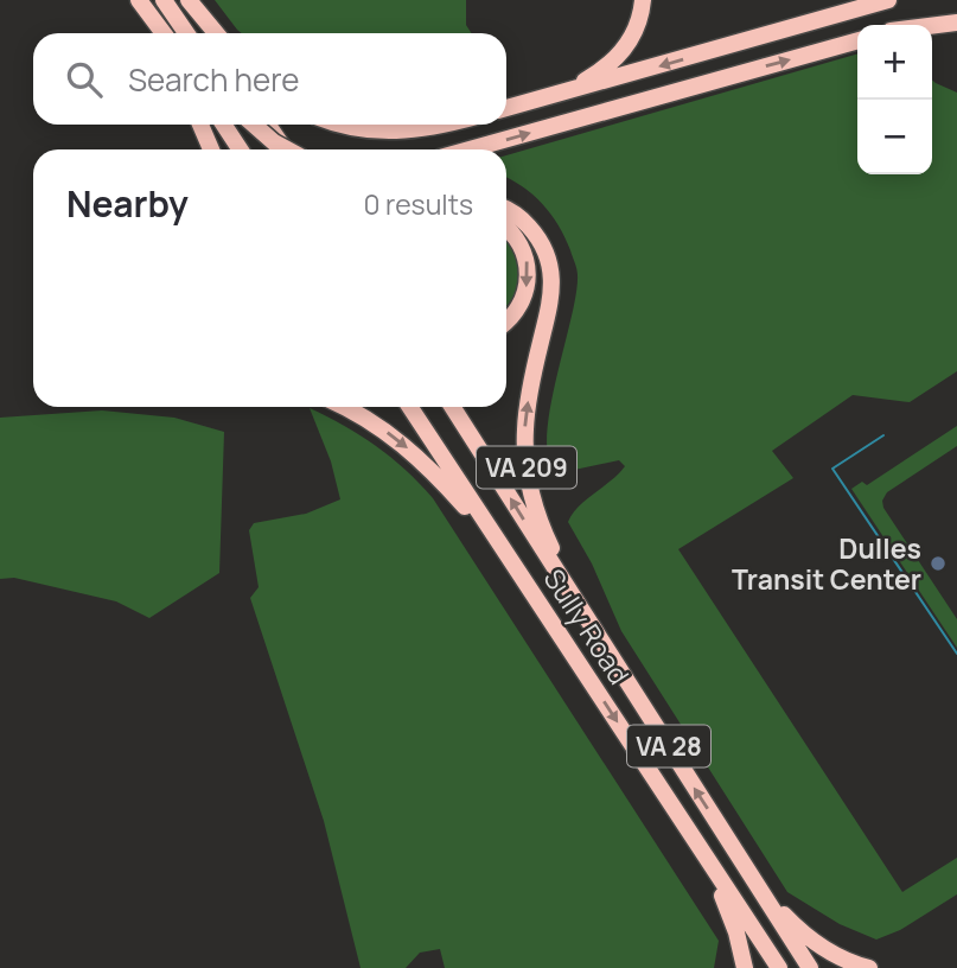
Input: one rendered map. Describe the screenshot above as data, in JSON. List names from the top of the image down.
{
  "streets": {
    "highway": ["VA 209", "Sully Road", "VA 28"]
  },
  "crossings": [
    ["VA 209", "Sully Road"]
  ],
  "places": ["Dulles Transit Center"],
  "page": {
    "map_buttons": ["+", "−"],
    "search": "Search here",
    "heading": ["Nearby", "0 results"]
  }
}
